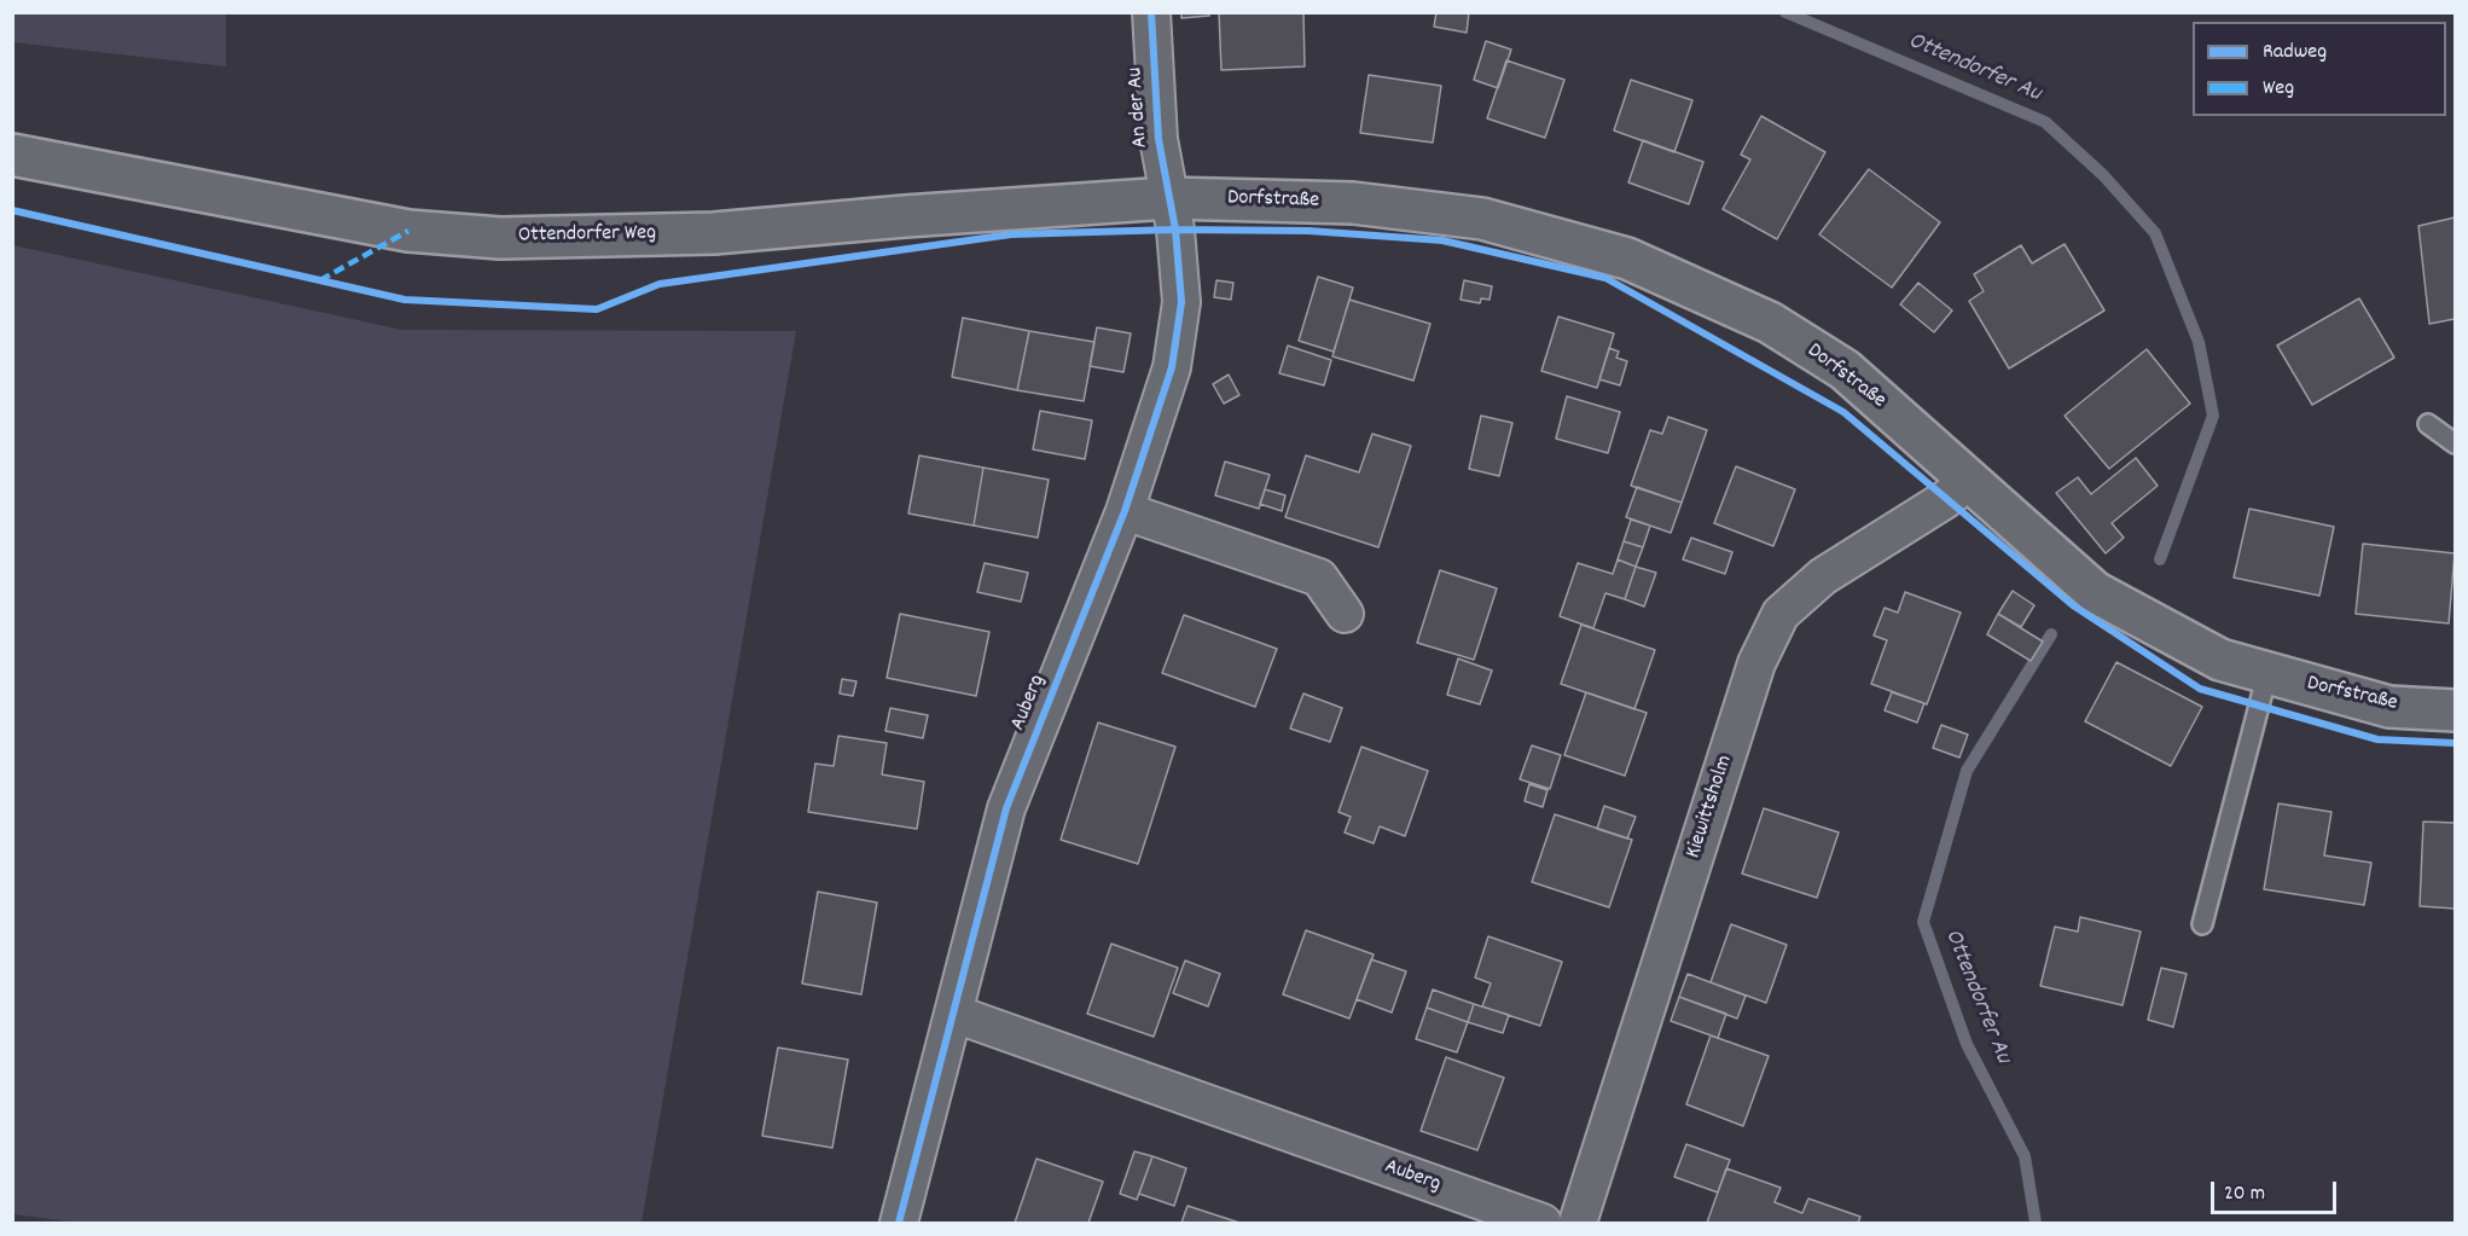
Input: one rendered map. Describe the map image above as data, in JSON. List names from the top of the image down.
{
  "streets": {
    "main road": ["Dorfstraße", "Ottendorfer Weg"],
    "street": ["An der Au", "Auberg", "Kiewittsholm"]
  },
  "crossings": [
    ["An der Au", "Dorfstraße"],
    ["An der Au", "Ottendorfer Weg"],
    ["An der Au", "Auberg"],
    ["Dorfstraße", "Ottendorfer Weg"],
    ["Dorfstraße", "Auberg"],
    ["Dorfstraße", "Kiewittsholm"],
    ["Ottendorfer Weg", "Auberg"]
  ],
  "water": ["Ottendorfer Au"],
  "legend": ["Radweg", "Weg"],
  "scale_bar": "20 m"
}
